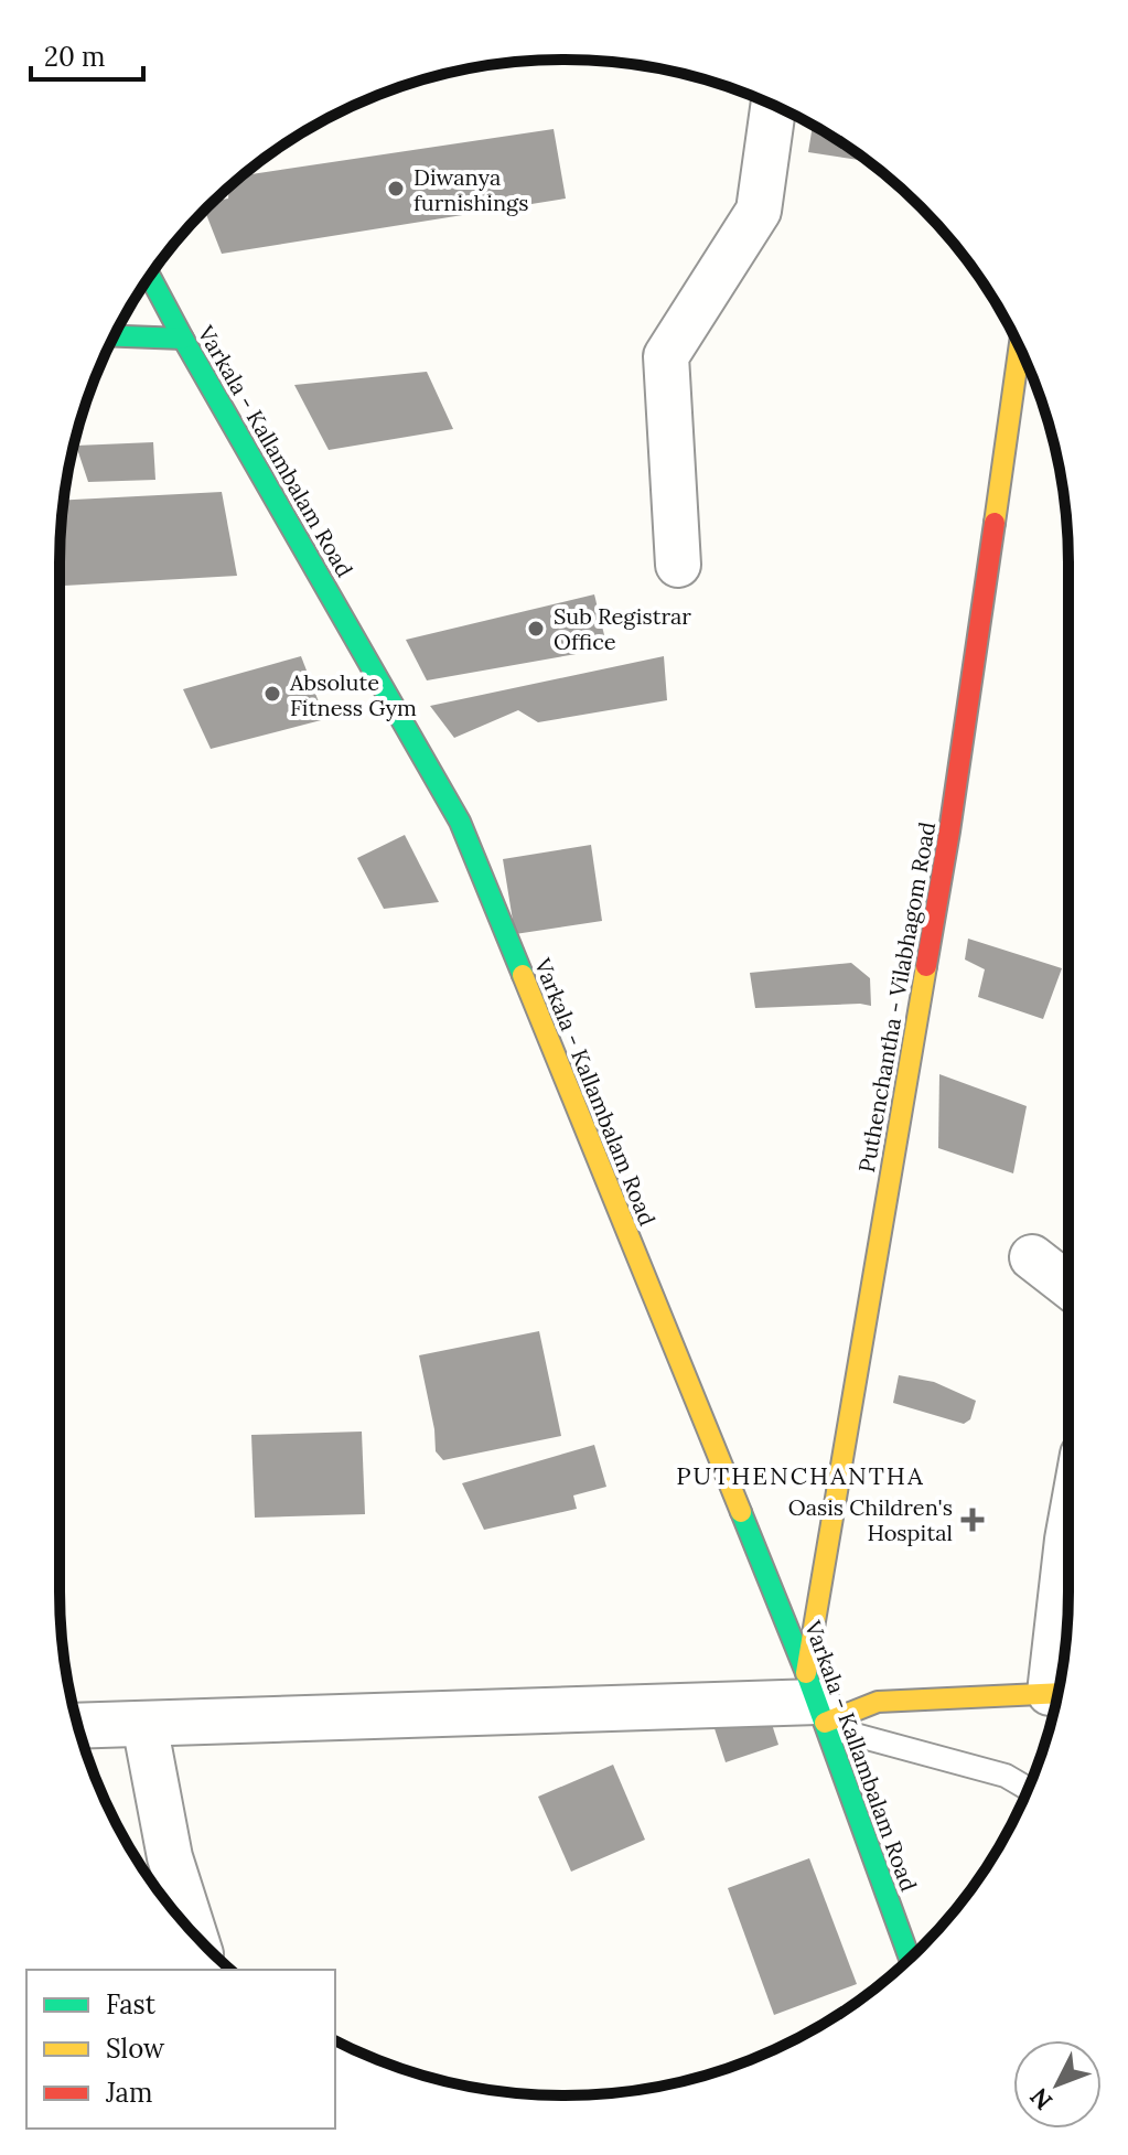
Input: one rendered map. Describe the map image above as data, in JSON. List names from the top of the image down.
{
  "streets": {
    "main road": ["Varkala - Kallambalam Road", "Puthenchantha - Vilabhagom Road"]
  },
  "crossings": [
    ["Varkala - Kallambalam Road", "Puthenchantha - Vilabhagom Road"]
  ],
  "districts": ["PUTHENCHANTHA"],
  "places": {
    "other": ["Diwanya furnishings", "Sub Registrar Office", "Absolute Fitness Gym"],
    "health": ["Oasis Children's Hospital"]
  },
  "legend": ["Fast", "Slow", "Jam"],
  "scale_bar": "20 m",
  "north": "bottom left"
}
